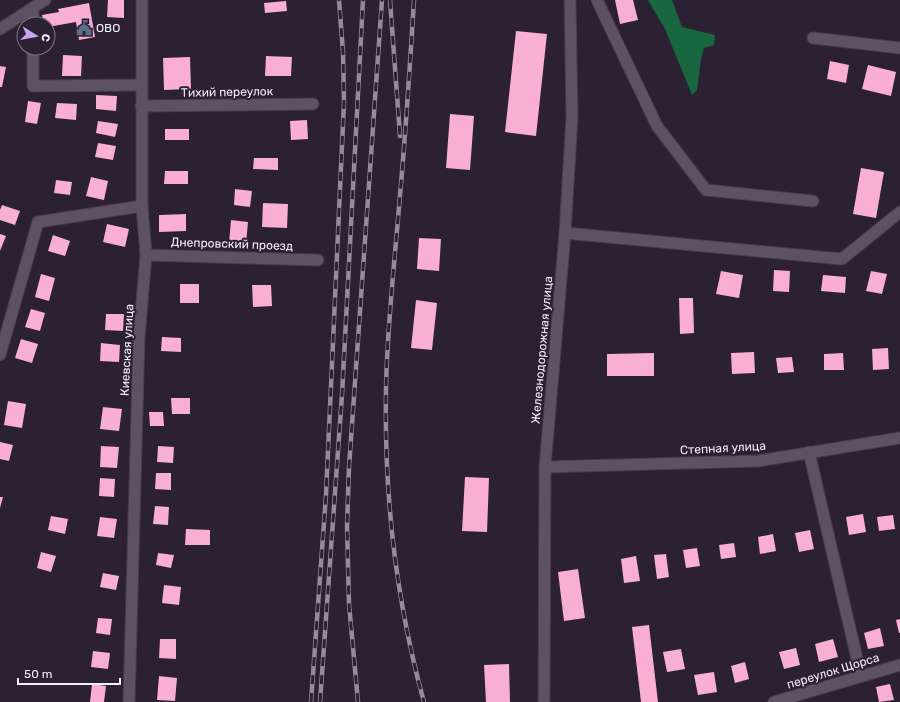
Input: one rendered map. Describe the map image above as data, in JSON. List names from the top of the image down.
{
  "streets": {
    "street": [
      "Тихий переулок",
      "Днепровский проезд",
      "Киевская улица",
      "Железнодорожная улица",
      "Степная улица",
      "переулок Щорса"
    ]
  },
  "crossings": [
    ["Тихий переулок", "Киевская улица"],
    ["Днепровский проезд", "Киевская улица"],
    ["Железнодорожная улица", "Степная улица"]
  ],
  "places": {
    "public building": ["ОВО"]
  },
  "scale_bar": "50 m",
  "north": "right"
}
